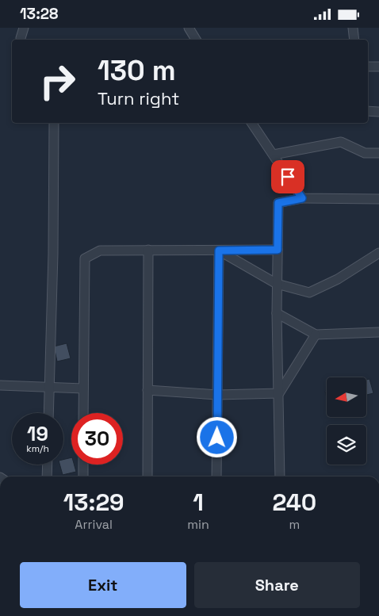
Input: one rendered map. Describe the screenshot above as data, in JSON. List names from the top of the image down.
{
  "north": "left",
  "page": {
    "status": "13:28",
    "turn": ["130 m", "Turn right"],
    "speed": "19 km/h",
    "limit": "30",
    "eta": [
      "13:29",
      "Arrival",
      "1",
      "min",
      "240",
      "m"
    ],
    "buttons": ["Exit", "Share"]
  }
}
